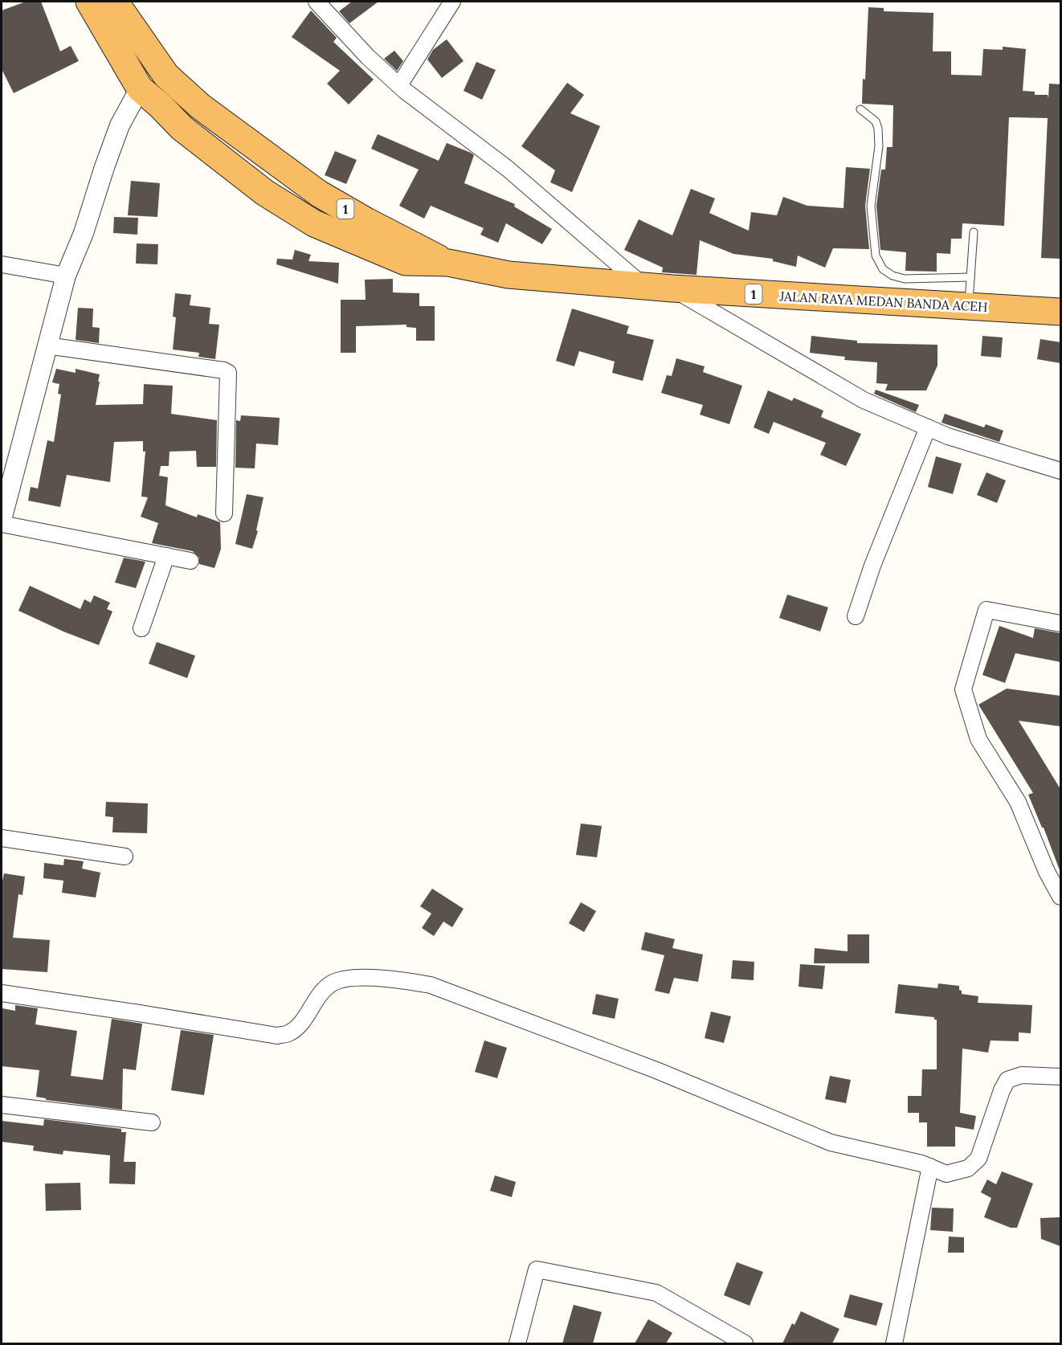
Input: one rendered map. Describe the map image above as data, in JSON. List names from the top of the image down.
{
  "streets": {
    "highway": ["1", "JALAN RAYA MEDAN BANDA ACEH"]
  }
}
